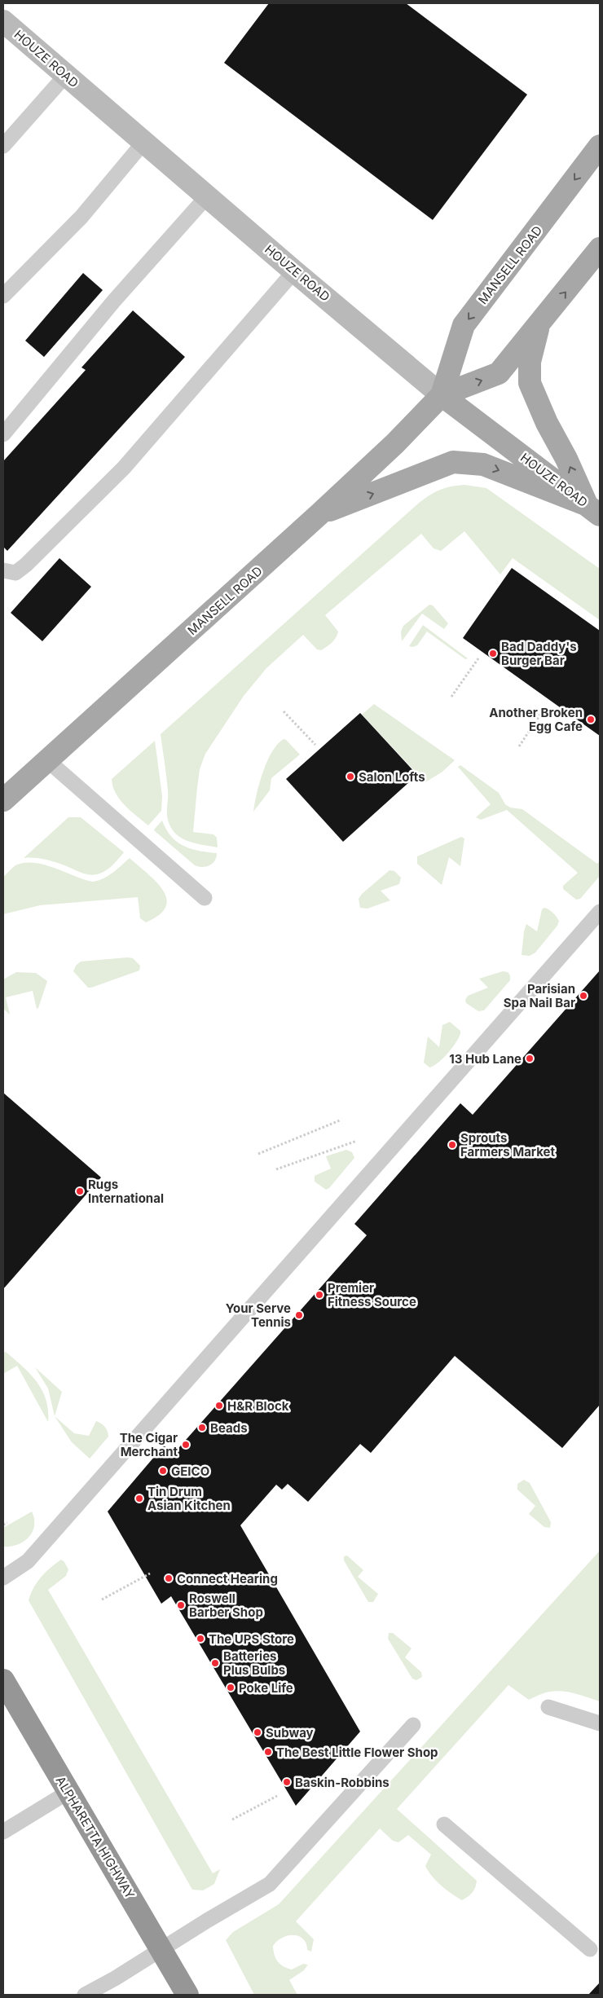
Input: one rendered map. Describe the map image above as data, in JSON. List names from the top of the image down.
{
  "streets": {
    "highway": ["ALPHARETTA HIGHWAY"],
    "main road": ["HOUZE ROAD", "MANSELL ROAD"]
  },
  "crossings": [
    ["HOUZE ROAD", "MANSELL ROAD"]
  ],
  "places": [
    "Bad Daddy's Burger Bar",
    "Another Broken Egg Cafe",
    "Salon Lofts",
    "Parisian Spa Nail Bar",
    "13 Hub Lane",
    "Sprouts Farmers Market",
    "Rugs International",
    "Premier Fitness Source",
    "Your Serve Tennis",
    "H&R Block",
    "Beads",
    "The Cigar Merchant",
    "GEICO",
    "Tin Drum Asian Kitchen",
    "Connect Hearing",
    "Roswell Barber Shop",
    "The UPS Store",
    "Batteries Plus Bulbs",
    "Poke Life",
    "Subway",
    "The Best Little Flower Shop",
    "Baskin-Robbins"
  ]
}
